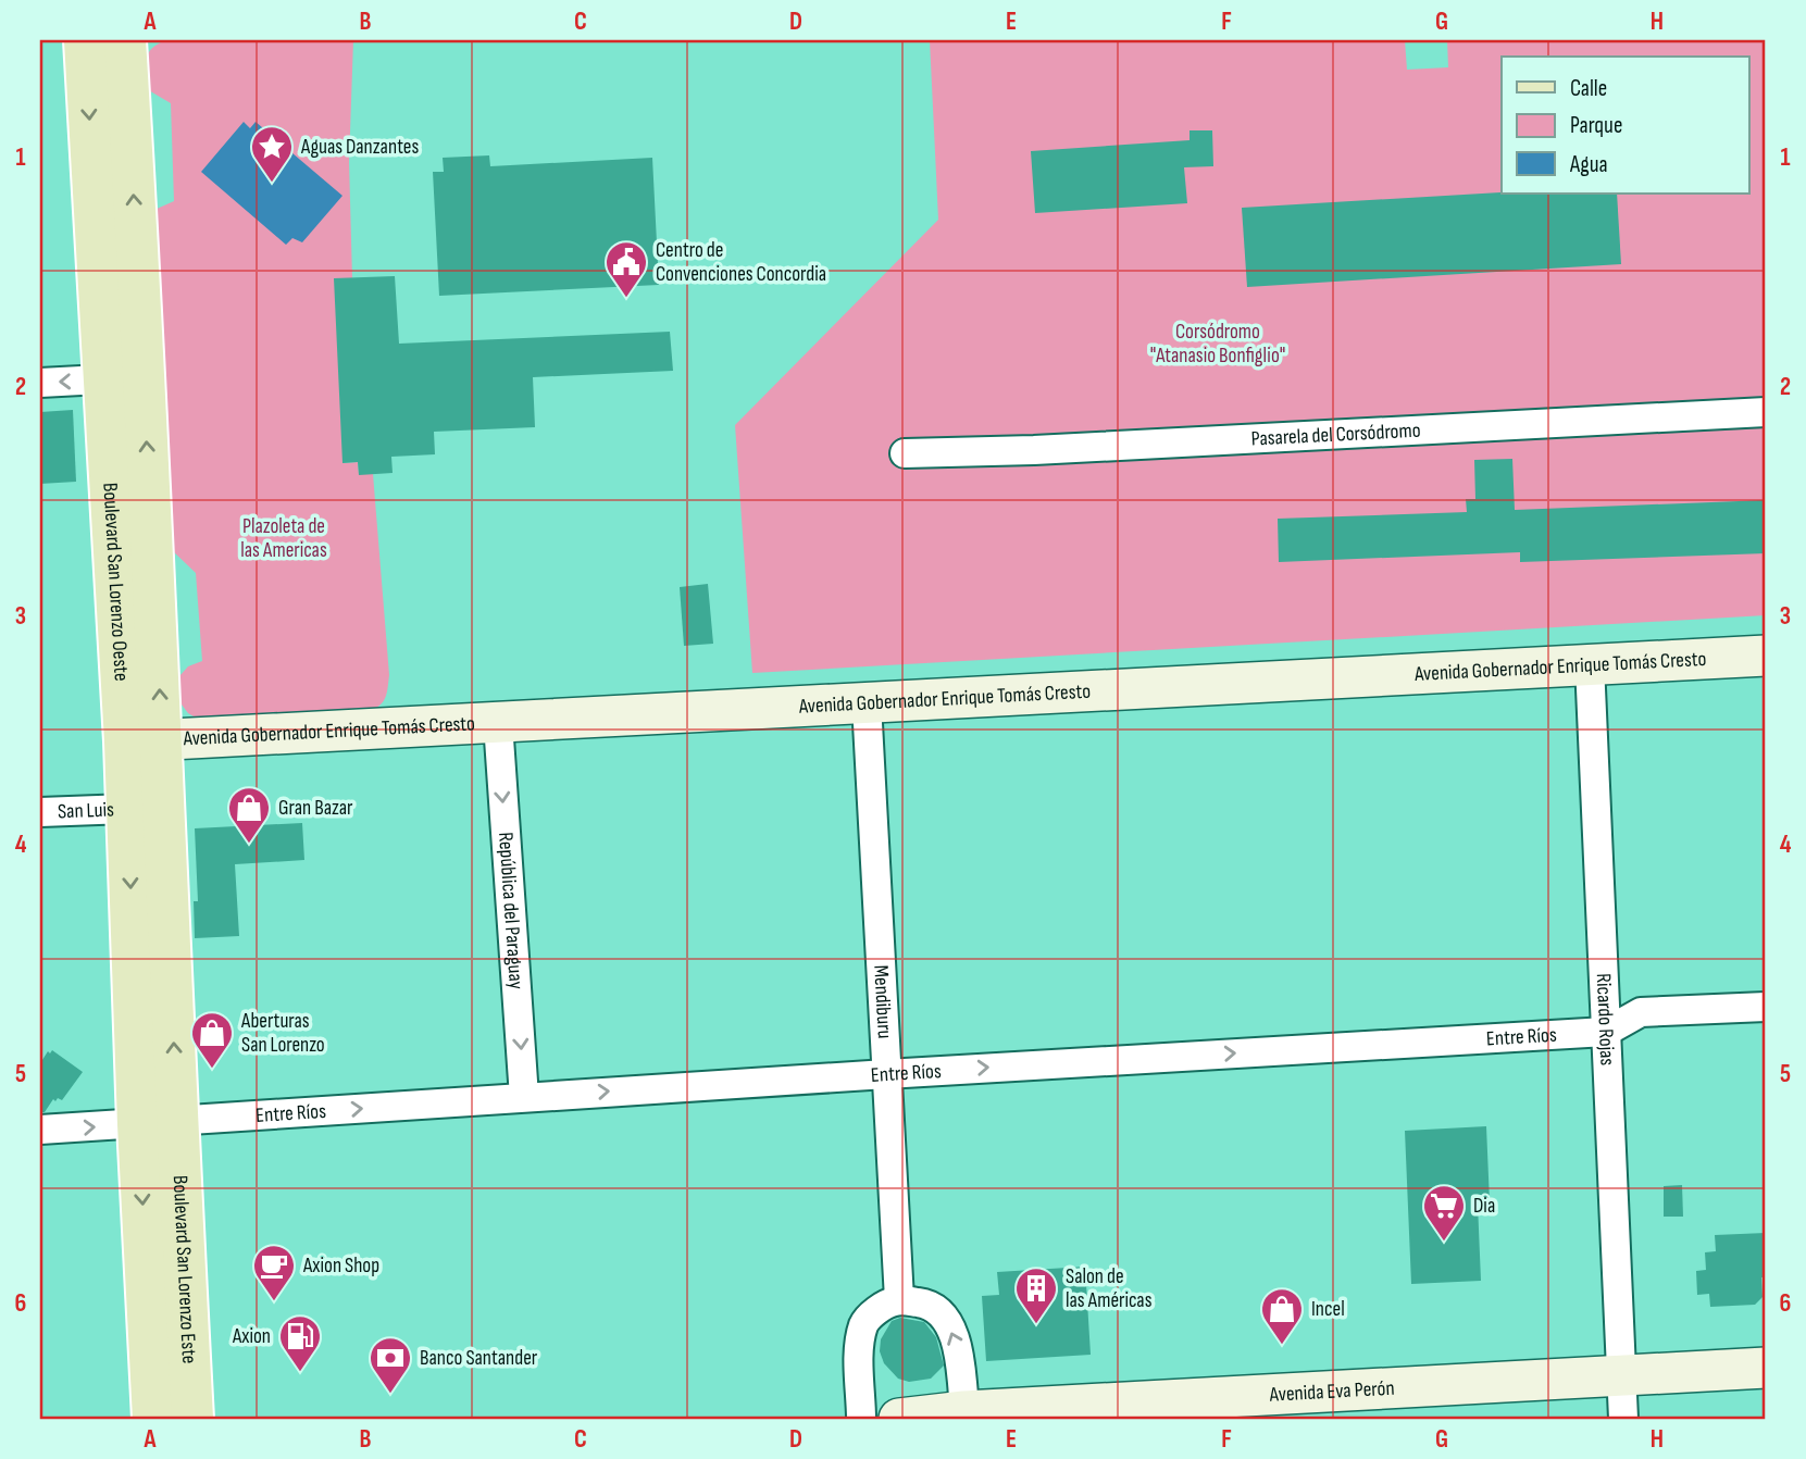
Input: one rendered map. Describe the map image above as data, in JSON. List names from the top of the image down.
{
  "streets": {
    "main road": ["Boulevard San Lorenzo Oeste", "Boulevard San Lorenzo Este"],
    "street": [
      "Pasarela del Corsódromo",
      "Avenida Gobernador Enrique Tomás Cresto",
      "San Luis",
      "República del Paraguay",
      "Mendiburu",
      "Ricardo Rojas",
      "Entre Ríos",
      "Avenida Eva Perón"
    ]
  },
  "crossings": [
    ["Boulevard San Lorenzo Oeste", "Avenida Gobernador Enrique Tomás Cresto"],
    ["Boulevard San Lorenzo Oeste", "San Luis"],
    ["Boulevard San Lorenzo Oeste", "Entre Ríos"],
    ["Boulevard San Lorenzo Oeste", "Boulevard San Lorenzo Este"],
    ["Avenida Gobernador Enrique Tomás Cresto", "República del Paraguay"],
    ["Avenida Gobernador Enrique Tomás Cresto", "Mendiburu"],
    ["Avenida Gobernador Enrique Tomás Cresto", "Ricardo Rojas"],
    ["República del Paraguay", "Entre Ríos"],
    ["Mendiburu", "Entre Ríos"],
    ["Ricardo Rojas", "Entre Ríos"],
    ["Ricardo Rojas", "Avenida Eva Perón"],
    ["Entre Ríos", "Boulevard San Lorenzo Este"]
  ],
  "one_way": ["República del Paraguay", "Entre Ríos"],
  "parks": ["Corsódromo \"Atanasio Bonfiglio\"", "Plazoleta de las Americas"],
  "places": {
    "place": ["Aguas Danzantes"],
    "public building": ["Centro de Convenciones Concordia"],
    "shop": ["Gran Bazar", "Aberturas San Lorenzo", "Incel"],
    "supermarket": ["Dia"],
    "cafe": ["Axion Shop"],
    "building": ["Salon de las Américas"],
    "fuel station": ["Axion"],
    "bank": ["Banco Santander"]
  },
  "legend": ["Calle", "Parque", "Agua"],
  "grid": {
    "columns": [
      "A",
      "B",
      "C",
      "D",
      "E",
      "F",
      "G",
      "H"
    ],
    "rows": [
      "1",
      "2",
      "3",
      "4",
      "5",
      "6"
    ]
  }
}
